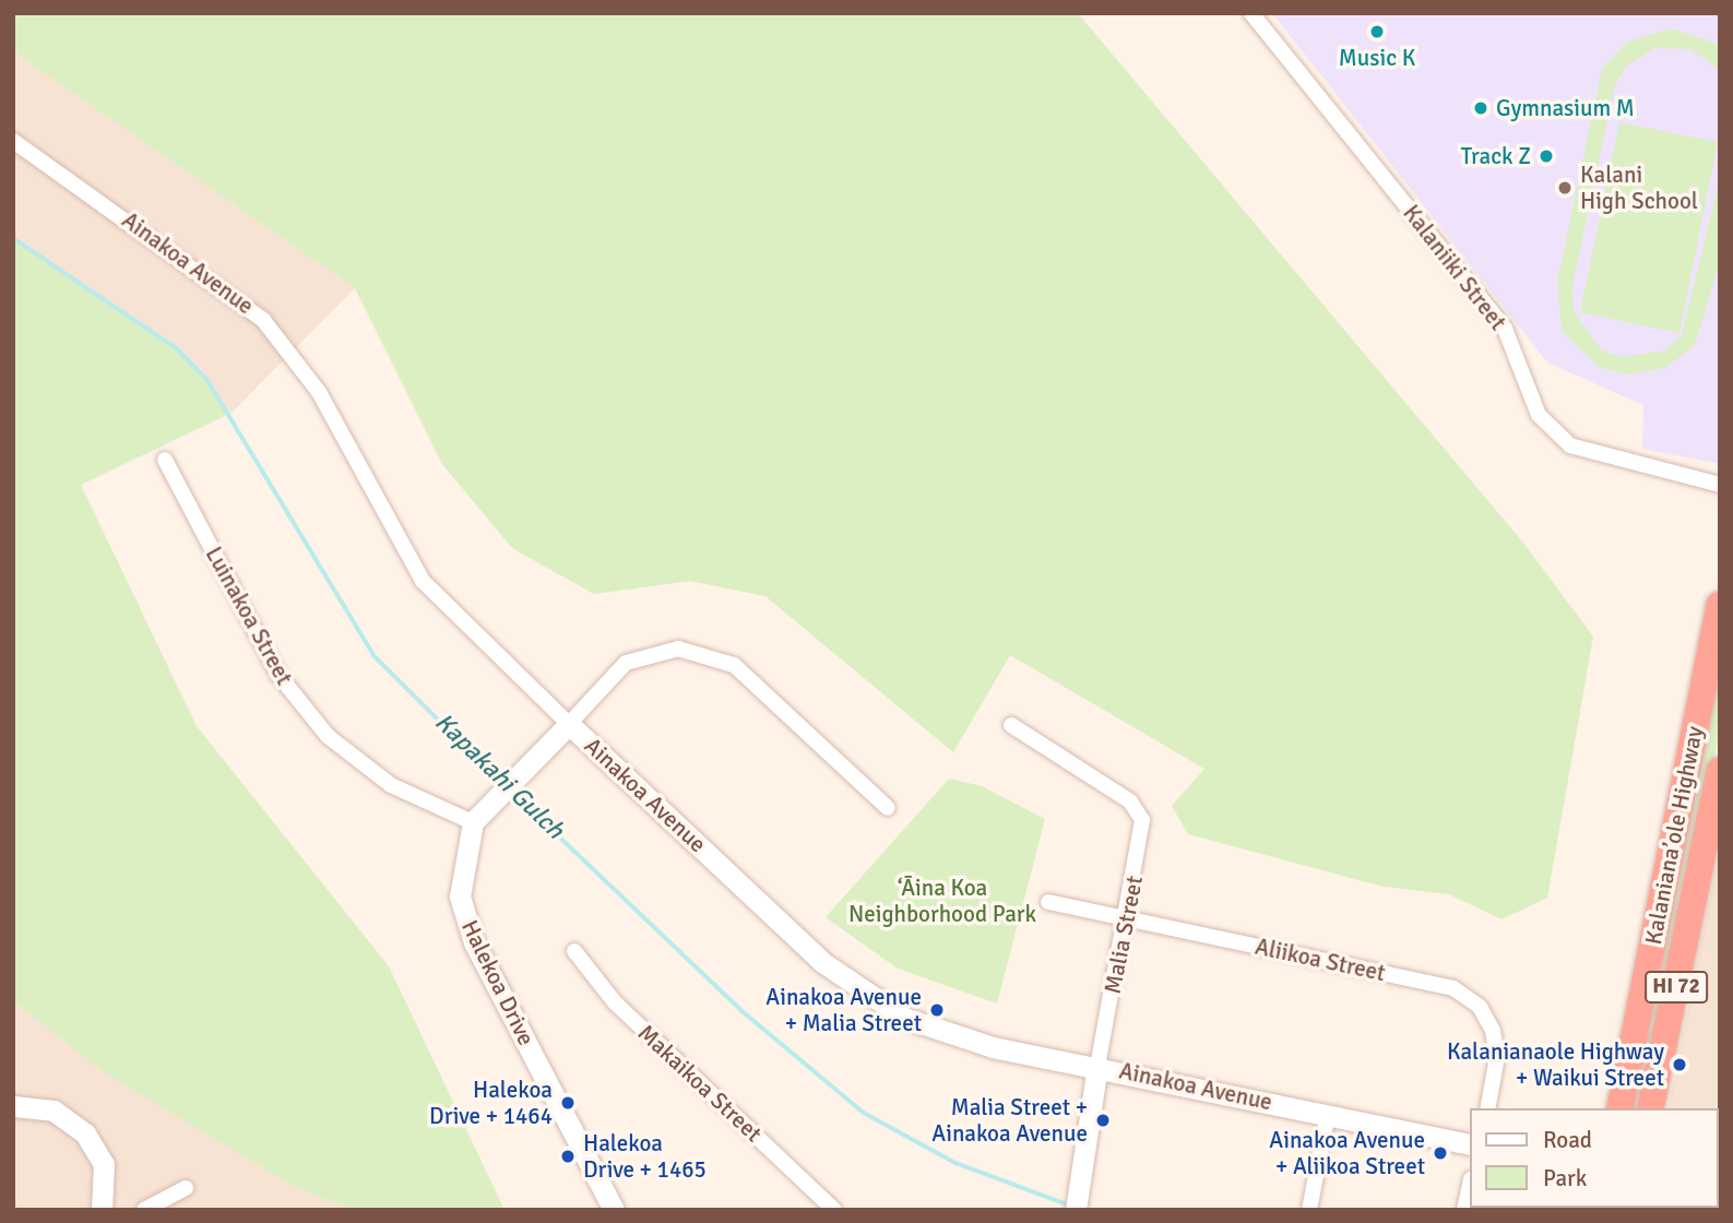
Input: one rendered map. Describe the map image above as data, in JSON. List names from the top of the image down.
{
  "streets": {
    "highway": ["Kalaniana’ole Highway", "HI 72"],
    "street": [
      "Ainakoa Avenue",
      "Kalaniiki Street",
      "Luinakoa Street",
      "Malia Street",
      "Aliikoa Street",
      "Halekoa Drive",
      "Makaikoa Street"
    ]
  },
  "crossings": [
    ["Ainakoa Avenue", "Malia Street"],
    ["Luinakoa Street", "Halekoa Drive"],
    ["Malia Street", "Aliikoa Street"]
  ],
  "water": ["Kapakahi Gulch"],
  "parks": ["‘Āina Koa Neighborhood Park"],
  "places": [
    "Music K",
    "Gymnasium M",
    "Track Z",
    "Kalani High School",
    "Ainakoa Avenue + Malia Street",
    "Kalanianaole Highway + Waikui Street",
    "Halekoa Drive + 1464",
    "Malia Street + Ainakoa Avenue",
    "Ainakoa Avenue + Aliikoa Street",
    "Halekoa Drive + 1465"
  ],
  "legend": ["Road", "Park"]
}
